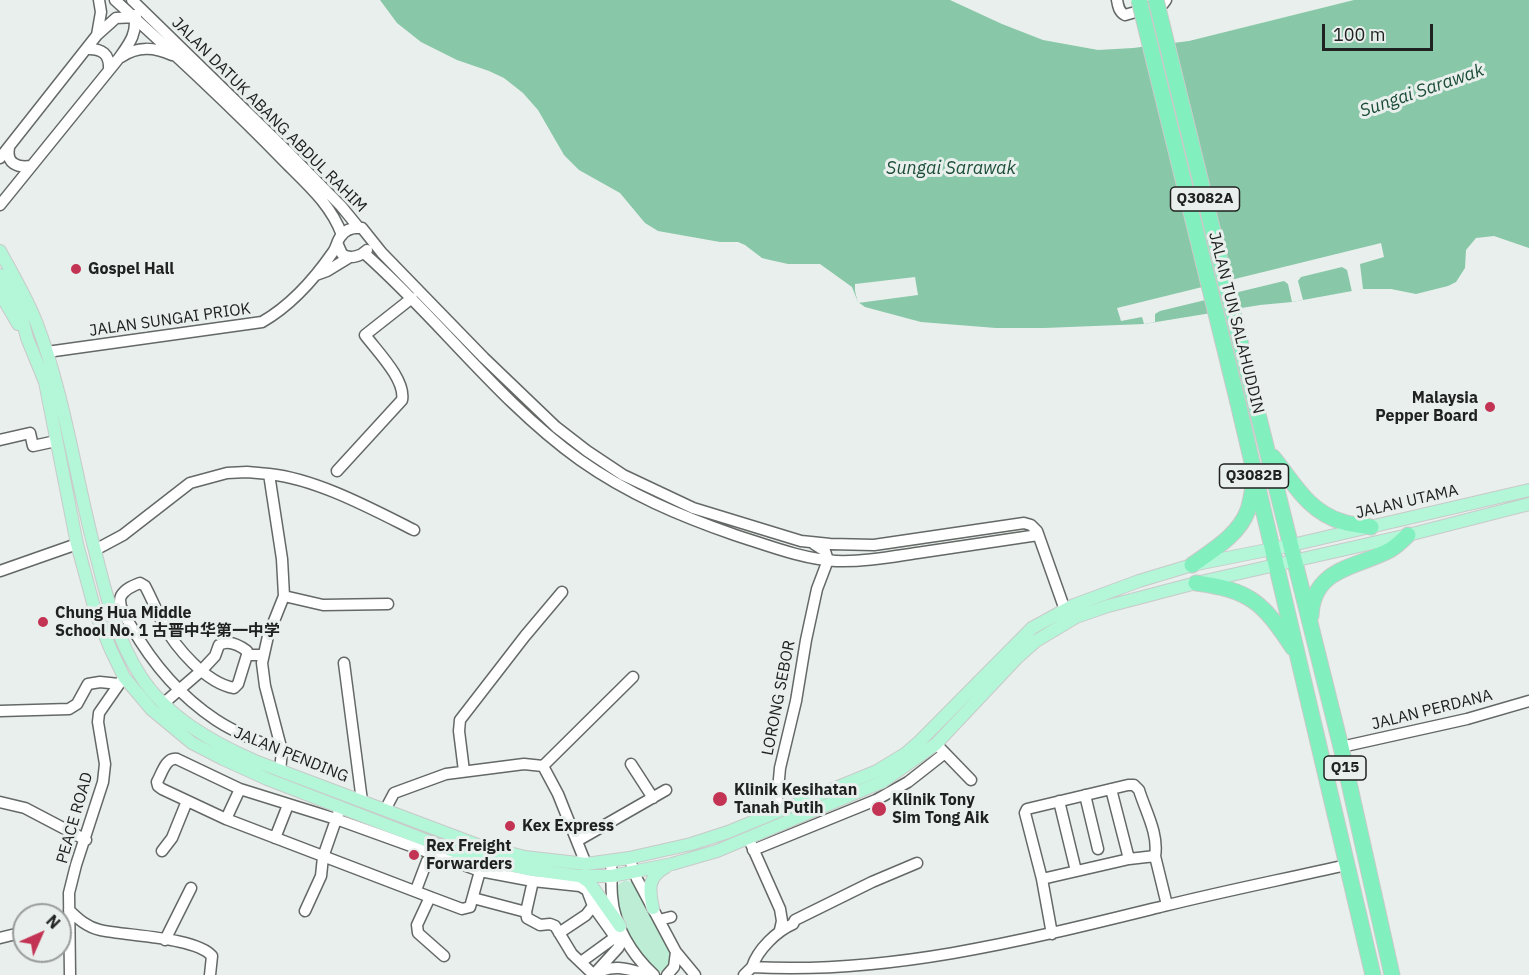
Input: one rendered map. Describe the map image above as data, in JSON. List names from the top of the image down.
{
  "streets": {
    "highway": [
      "Q3082A",
      "JALAN TUN SALAHUDDIN",
      "Q3082B",
      "Q15"
    ],
    "main road": ["JALAN UTAMA", "JALAN PENDING"],
    "street": [
      "JALAN DATUK ABANG ABDUL RAHIM",
      "JALAN SUNGAI PRIOK",
      "LORONG SEBOR",
      "JALAN PERDANA",
      "PEACE ROAD"
    ]
  },
  "crossings": [
    ["JALAN SUNGAI PRIOK", "JALAN PENDING"],
    ["JALAN TUN SALAHUDDIN", "JALAN UTAMA"],
    ["JALAN TUN SALAHUDDIN", "Q15"],
    ["JALAN UTAMA", "JALAN PENDING"],
    ["JALAN UTAMA", "Q15"],
    ["LORONG SEBOR", "JALAN PENDING"],
    ["JALAN PERDANA", "Q15"],
    ["JALAN PENDING", "PEACE ROAD"]
  ],
  "water": ["Sungai Sarawak"],
  "places": [
    "Gospel Hall",
    "Malaysia Pepper Board",
    "Chung Hua Middle School No. 1 古晋中华第一中学",
    "Klinik Kesihatan Tanah Putih",
    "Klinik Tony Sim Tong Aik",
    "Kex Express",
    "Rex Freight Forwarders"
  ],
  "scale_bar": "100 m",
  "north": "top right"
}
